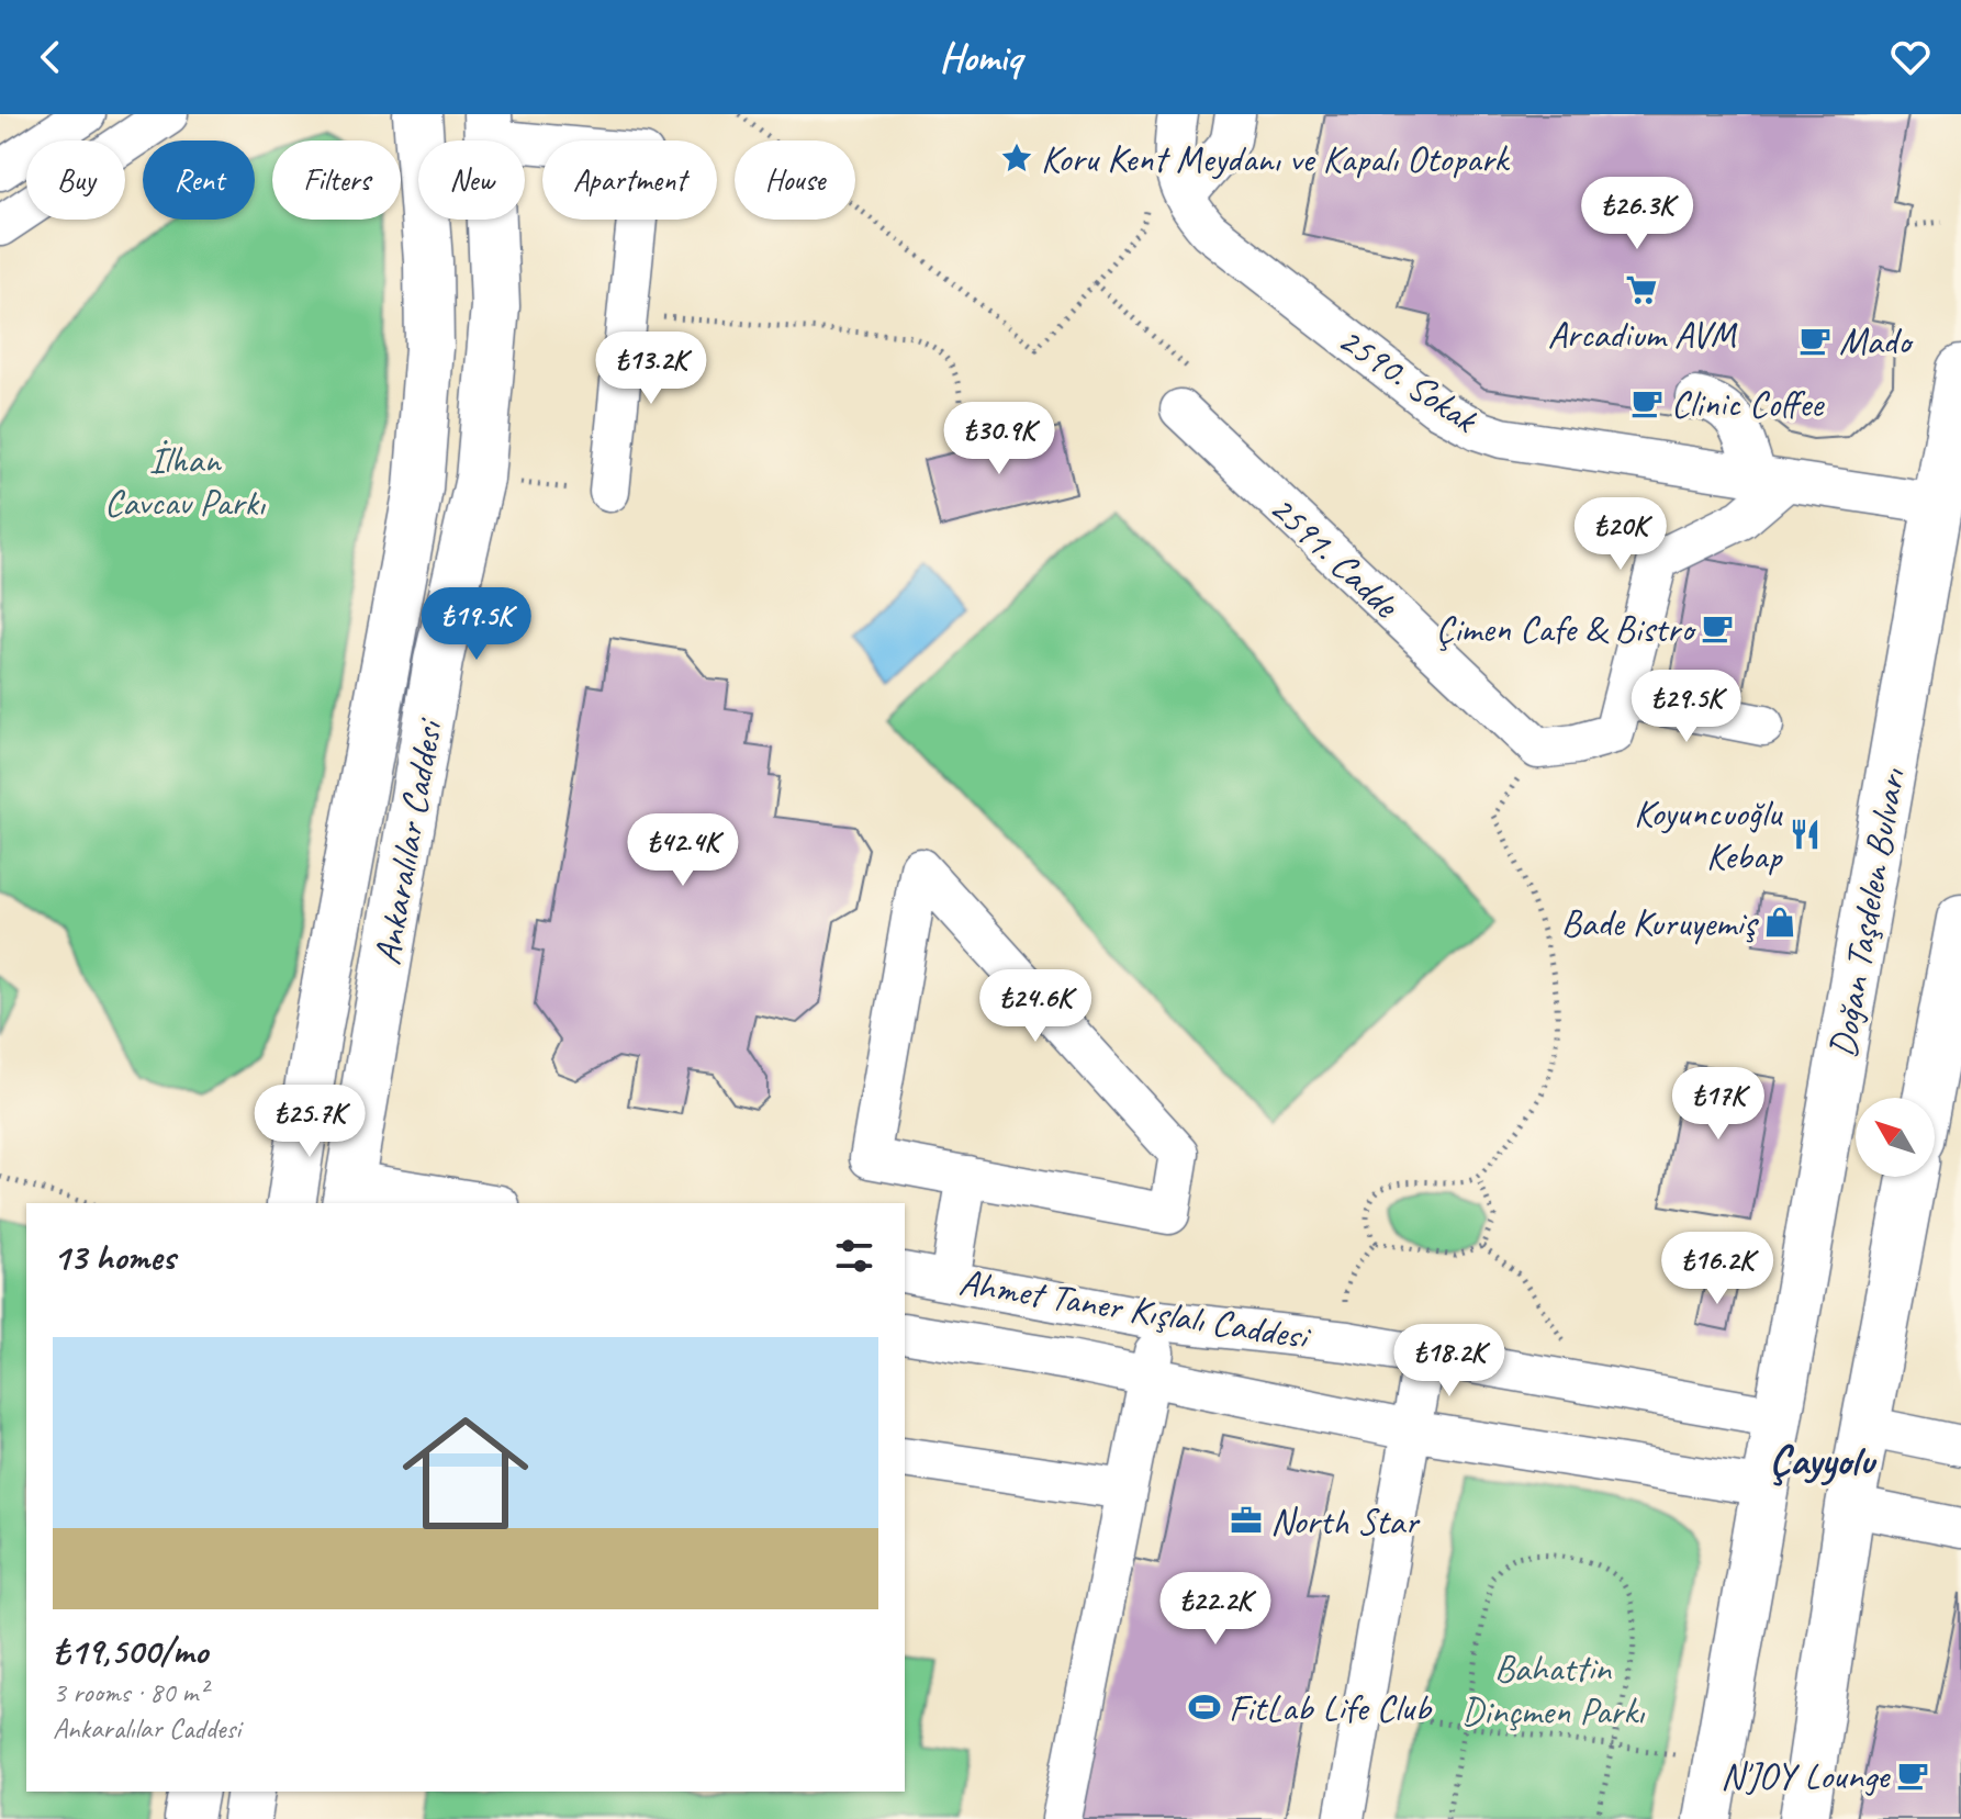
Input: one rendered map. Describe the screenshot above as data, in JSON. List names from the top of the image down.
{
  "streets": {
    "main road": ["Ankaralılar Caddesi", "Doğan Taşdelen Bulvarı"],
    "street": ["2590. Sokak", "2591. Cadde", "Ahmet Taner Kışlalı Caddesi"]
  },
  "crossings": [
    ["2590. Sokak", "Doğan Taşdelen Bulvarı"],
    ["Doğan Taşdelen Bulvarı", "Ahmet Taner Kışlalı Caddesi"]
  ],
  "districts": ["Çayyolu"],
  "parks": ["İlhan Cavcav Parkı", "Bahattin Dinçmen Parkı"],
  "places": {
    "place": ["Koru Kent Meydanı ve Kapalı Otopark"],
    "supermarket": ["Arcadium AVM"],
    "cafe": [
      "Mado",
      "Clinic Coffee",
      "Çimen Cafe & Bistro",
      "N'JOY Lounge"
    ],
    "restaurant": ["Koyuncuoğlu Kebap"],
    "shop": ["Bade Kuruyemiş"],
    "office": ["North Star"],
    "sports": ["FitLab Life Club"]
  },
  "north": "top left",
  "page": {
    "header": "Homiq",
    "chip": [
      "Buy",
      "Rent",
      "Filters",
      "New",
      "Apartment",
      "House"
    ],
    "price": [
      "₺26.3K",
      "₺13.2K",
      "₺30.9K",
      "₺20K",
      "₺19.5K",
      "₺29.5K",
      "₺42.4K",
      "₺24.6K",
      "₺17K",
      "₺25.7K",
      "₺16.2K",
      "₺18.2K",
      "₺22.2K"
    ],
    "heading": "13 homes",
    "list": [
      {
        "name": "₺19,500/mo",
        "note": "3 rooms · 80 m² · Ankaralılar Caddesi"
      }
    ]
  }
}
